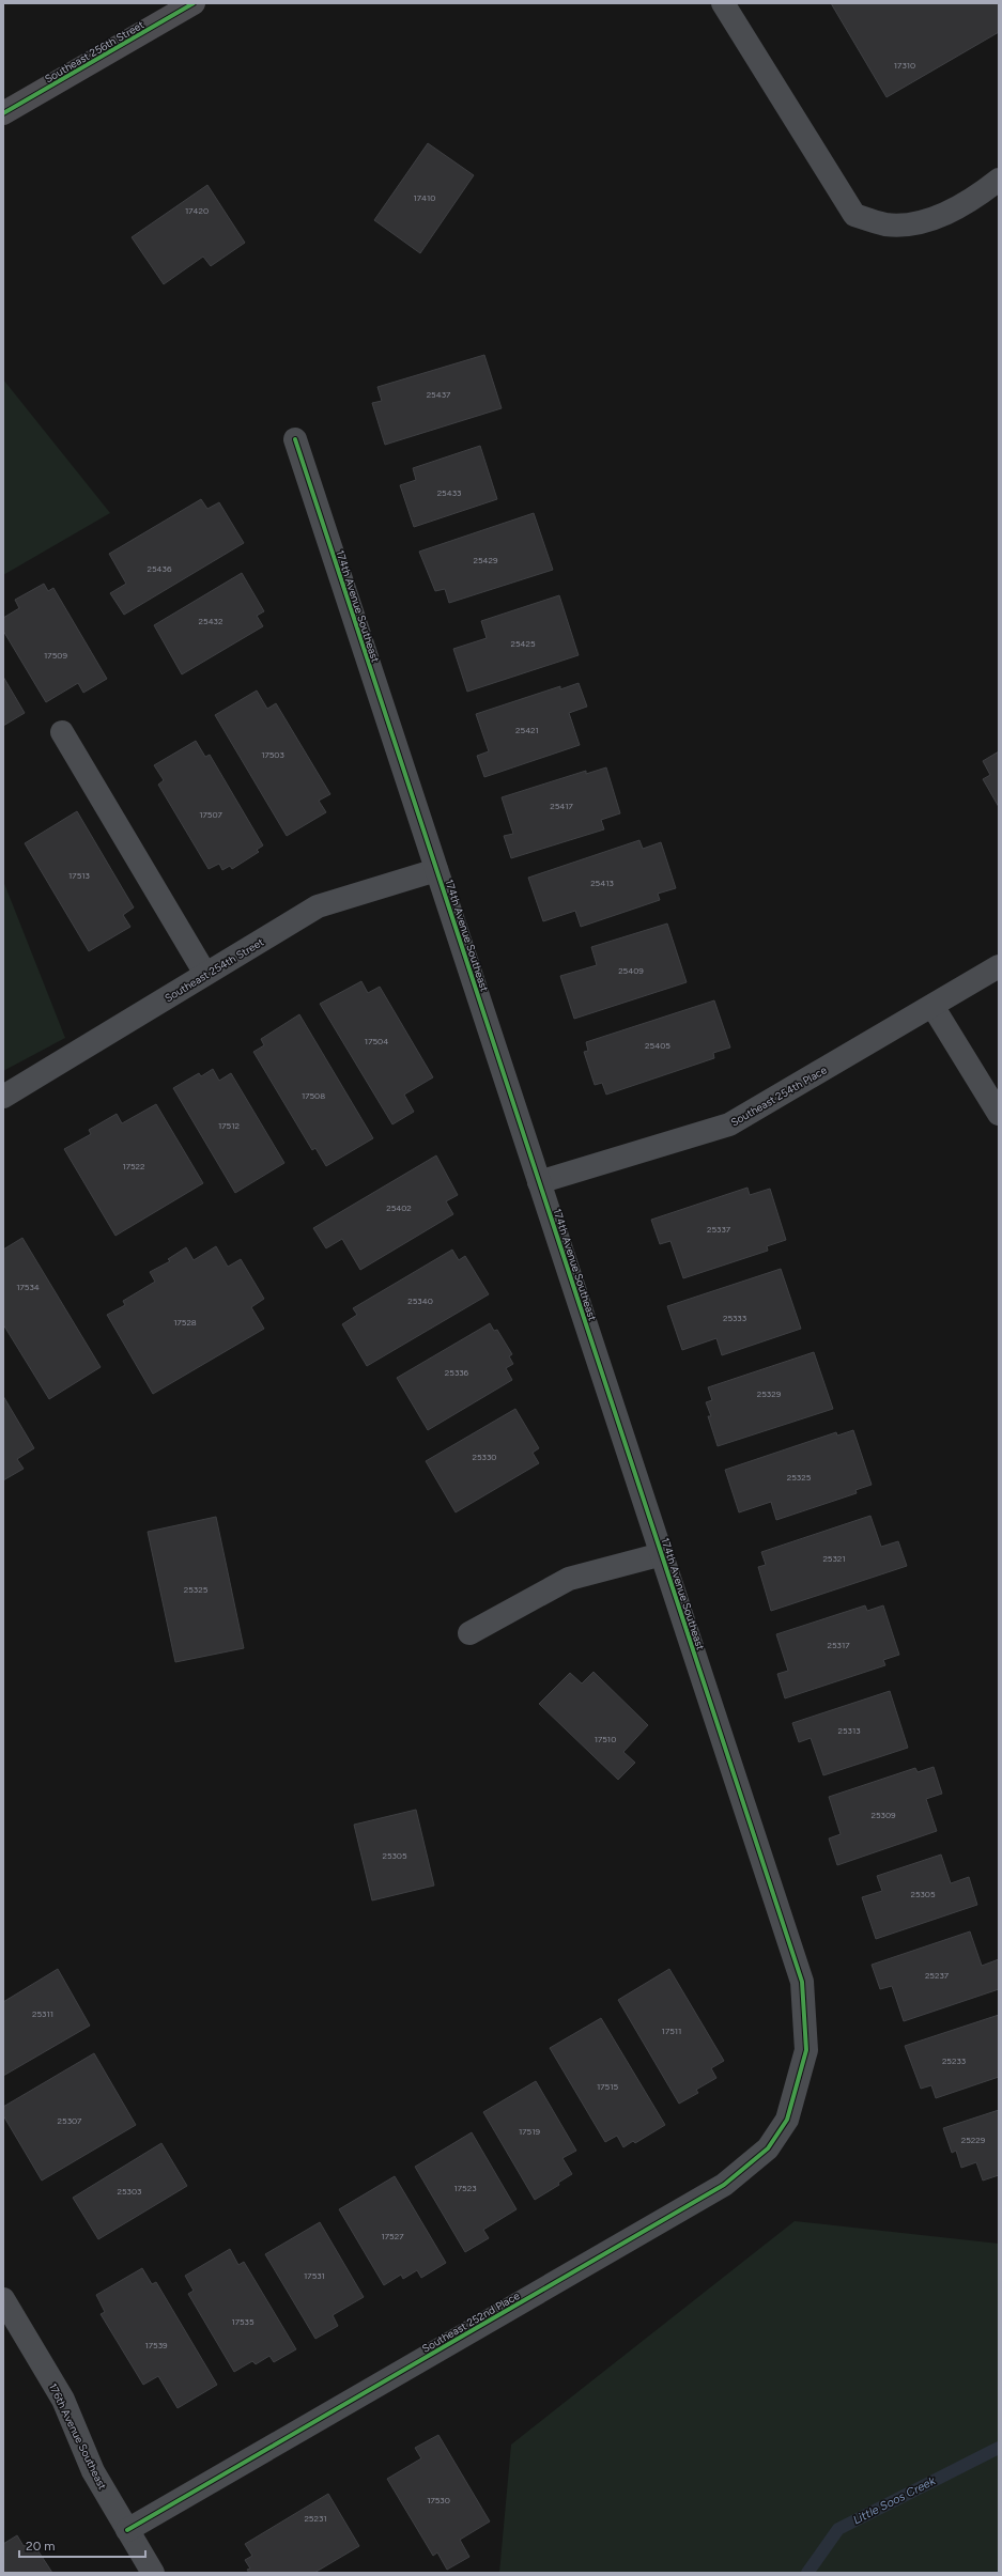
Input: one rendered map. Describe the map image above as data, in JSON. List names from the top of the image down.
{
  "streets": {
    "main road": ["Southeast 256th Street"],
    "street": [
      "174th Avenue Southeast",
      "Southeast 254th Street",
      "Southeast 254th Place",
      "Southeast 252nd Place",
      "176th Avenue Southeast"
    ]
  },
  "crossings": [
    ["174th Avenue Southeast", "Southeast 254th Street"],
    ["174th Avenue Southeast", "Southeast 254th Place"],
    ["174th Avenue Southeast", "Southeast 252nd Place"],
    ["Southeast 252nd Place", "176th Avenue Southeast"]
  ],
  "water": ["Little Soos Creek"],
  "house_numbers": [
    "17310",
    "17410",
    "17420",
    "25437",
    "25433",
    "25429",
    "25436",
    "25432",
    "25425",
    "17509",
    "25421",
    "17503",
    "25417",
    "17507",
    "17513",
    "25413",
    "25409",
    "17504",
    "25405",
    "17508",
    "17512",
    "17522",
    "25402",
    "25337",
    "17534",
    "25340",
    "25333",
    "17528",
    "25336",
    "25329",
    "25330",
    "25325",
    "25321",
    "25325",
    "25317",
    "25313",
    "17510",
    "25309",
    "25305",
    "25305",
    "25237",
    "25311",
    "17511",
    "25233",
    "17515",
    "25307",
    "17519",
    "25229",
    "17523",
    "25303",
    "17527",
    "17531",
    "17535",
    "17539",
    "17530",
    "25231"
  ],
  "scale_bar": "20 m"
}
